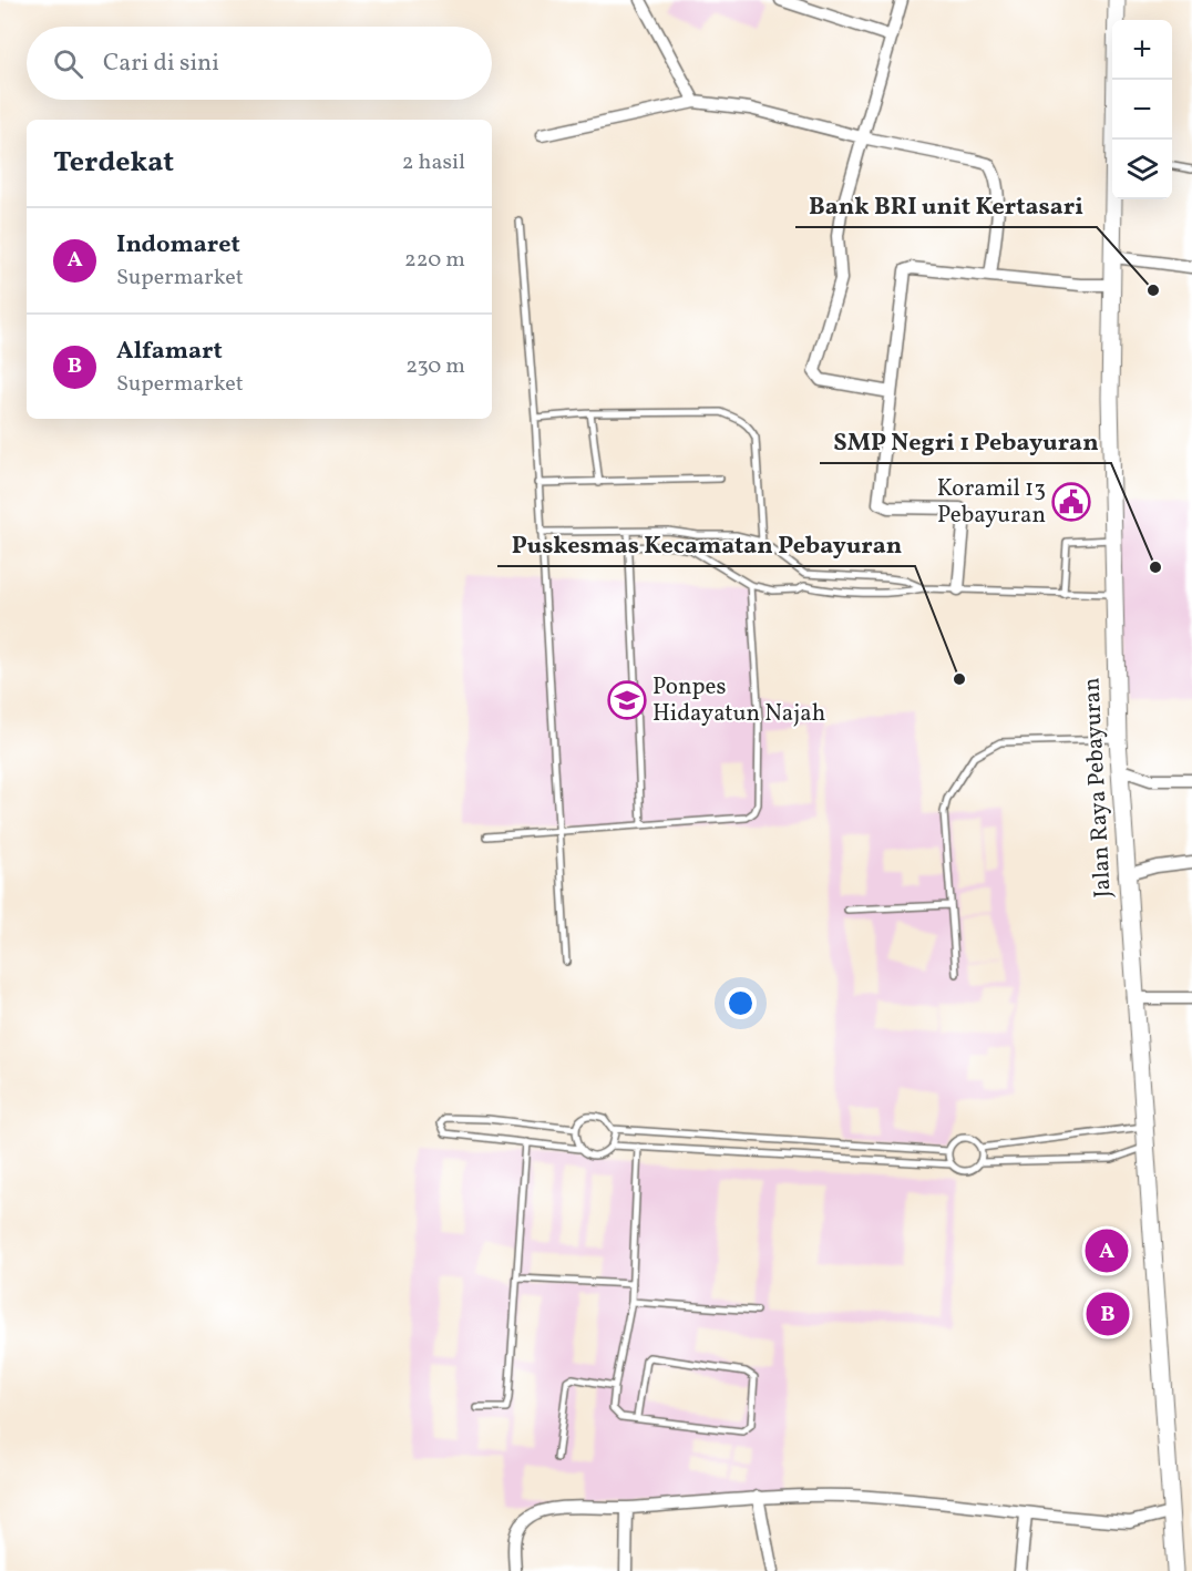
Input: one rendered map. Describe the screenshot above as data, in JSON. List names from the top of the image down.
{
  "streets": {
    "main road": ["Jalan Raya Pebayuran"]
  },
  "places": {
    "other": ["Bank BRI unit Kertasari", "SMP Negri 1 Pebayuran", "Puskesmas Kecamatan Pebayuran"],
    "public building": ["Koramil 13 Pebayuran"],
    "school or university": ["Ponpes Hidayatun Najah"]
  },
  "page": {
    "map_buttons": ["+", "−"],
    "search": "Cari di sini",
    "heading": ["Terdekat", "2 hasil"],
    "list": [
      {
        "mark": "A",
        "name": "Indomaret",
        "note": "Supermarket",
        "value": "220 m"
      },
      {
        "mark": "B",
        "name": "Alfamart",
        "note": "Supermarket",
        "value": "230 m"
      }
    ],
    "pins": ["A", "B"]
  }
}
